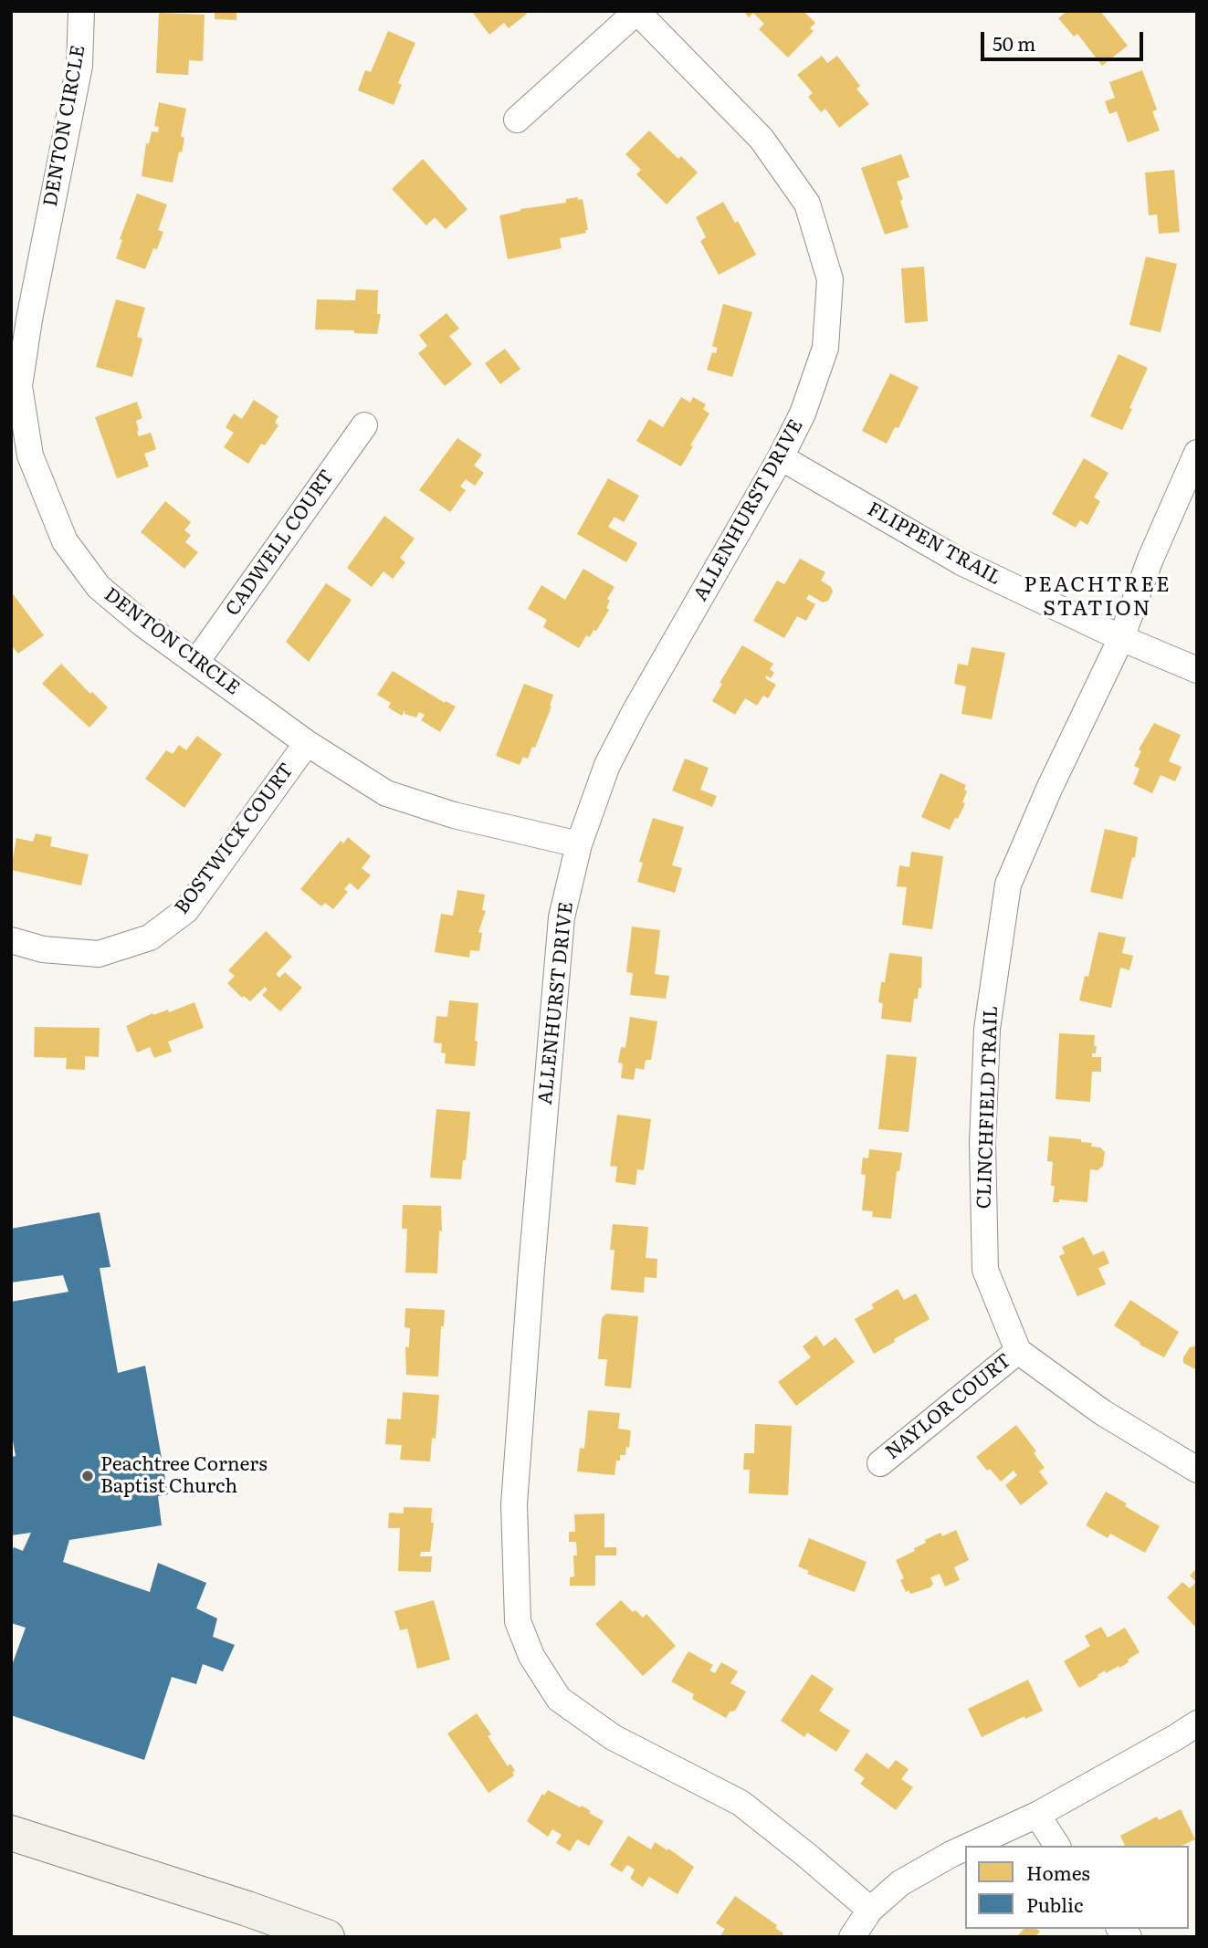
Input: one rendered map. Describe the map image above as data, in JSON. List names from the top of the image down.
{
  "streets": {
    "street": [
      "DENTON CIRCLE",
      "ALLENHURST DRIVE",
      "CADWELL COURT",
      "FLIPPEN TRAIL",
      "BOSTWICK COURT",
      "CLINCHFIELD TRAIL",
      "NAYLOR COURT"
    ]
  },
  "crossings": [
    ["DENTON CIRCLE", "ALLENHURST DRIVE"],
    ["DENTON CIRCLE", "CADWELL COURT"],
    ["DENTON CIRCLE", "BOSTWICK COURT"],
    ["ALLENHURST DRIVE", "FLIPPEN TRAIL"],
    ["FLIPPEN TRAIL", "CLINCHFIELD TRAIL"],
    ["CLINCHFIELD TRAIL", "NAYLOR COURT"]
  ],
  "districts": ["PEACHTREE STATION"],
  "places": ["Peachtree Corners Baptist Church"],
  "legend": ["Homes", "Public"],
  "scale_bar": "50 m"
}
